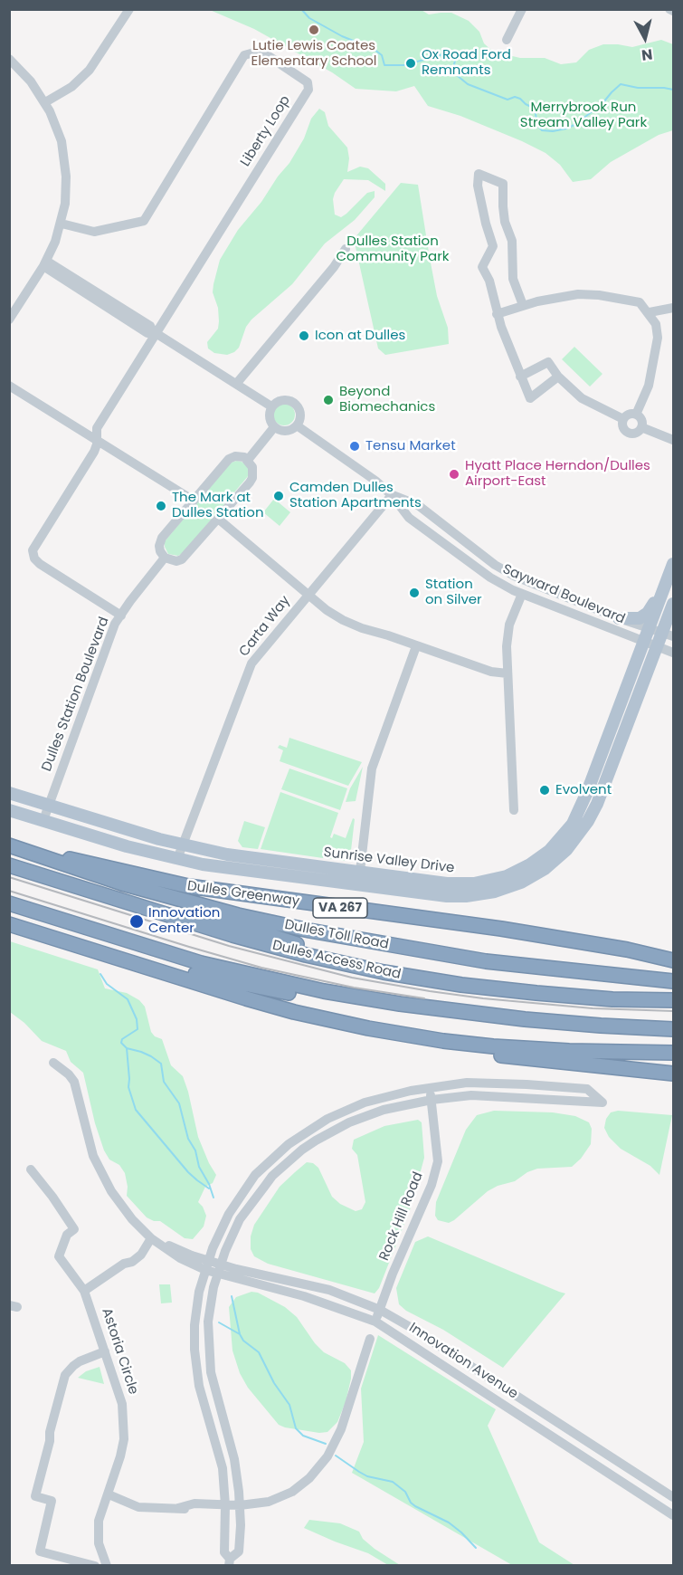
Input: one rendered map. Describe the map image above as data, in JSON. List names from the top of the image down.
{
  "streets": {
    "highway": [
      "Dulles Greenway",
      "VA 267",
      "Dulles Toll Road",
      "Dulles Access Road"
    ],
    "main road": ["Sunrise Valley Drive"],
    "street": [
      "Liberty Loop",
      "Sayward Boulevard",
      "Carta Way",
      "Dulles Station Boulevard",
      "Rock Hill Road",
      "Astoria Circle",
      "Innovation Avenue"
    ]
  },
  "crossings": [
    ["Liberty Loop", "Dulles Station Boulevard"],
    ["Sayward Boulevard", "Carta Way"],
    ["Sayward Boulevard", "Sunrise Valley Drive"],
    ["Carta Way", "Sunrise Valley Drive"],
    ["Dulles Station Boulevard", "Sunrise Valley Drive"],
    ["Dulles Greenway", "Dulles Toll Road"],
    ["Rock Hill Road", "Innovation Avenue"]
  ],
  "parks": ["Merrybrook Run Stream Valley Park", "Dulles Station Community Park"],
  "places": [
    "Lutie Lewis Coates Elementary School",
    "Ox Road Ford Remnants",
    "Icon at Dulles",
    "Beyond Biomechanics",
    "Tensu Market",
    "Hyatt Place Herndon/Dulles Airport-East",
    "Camden Dulles Station Apartments",
    "The Mark at Dulles Station",
    "Station on Silver",
    "Evolvent",
    "Innovation Center"
  ],
  "north": "bottom"
}
